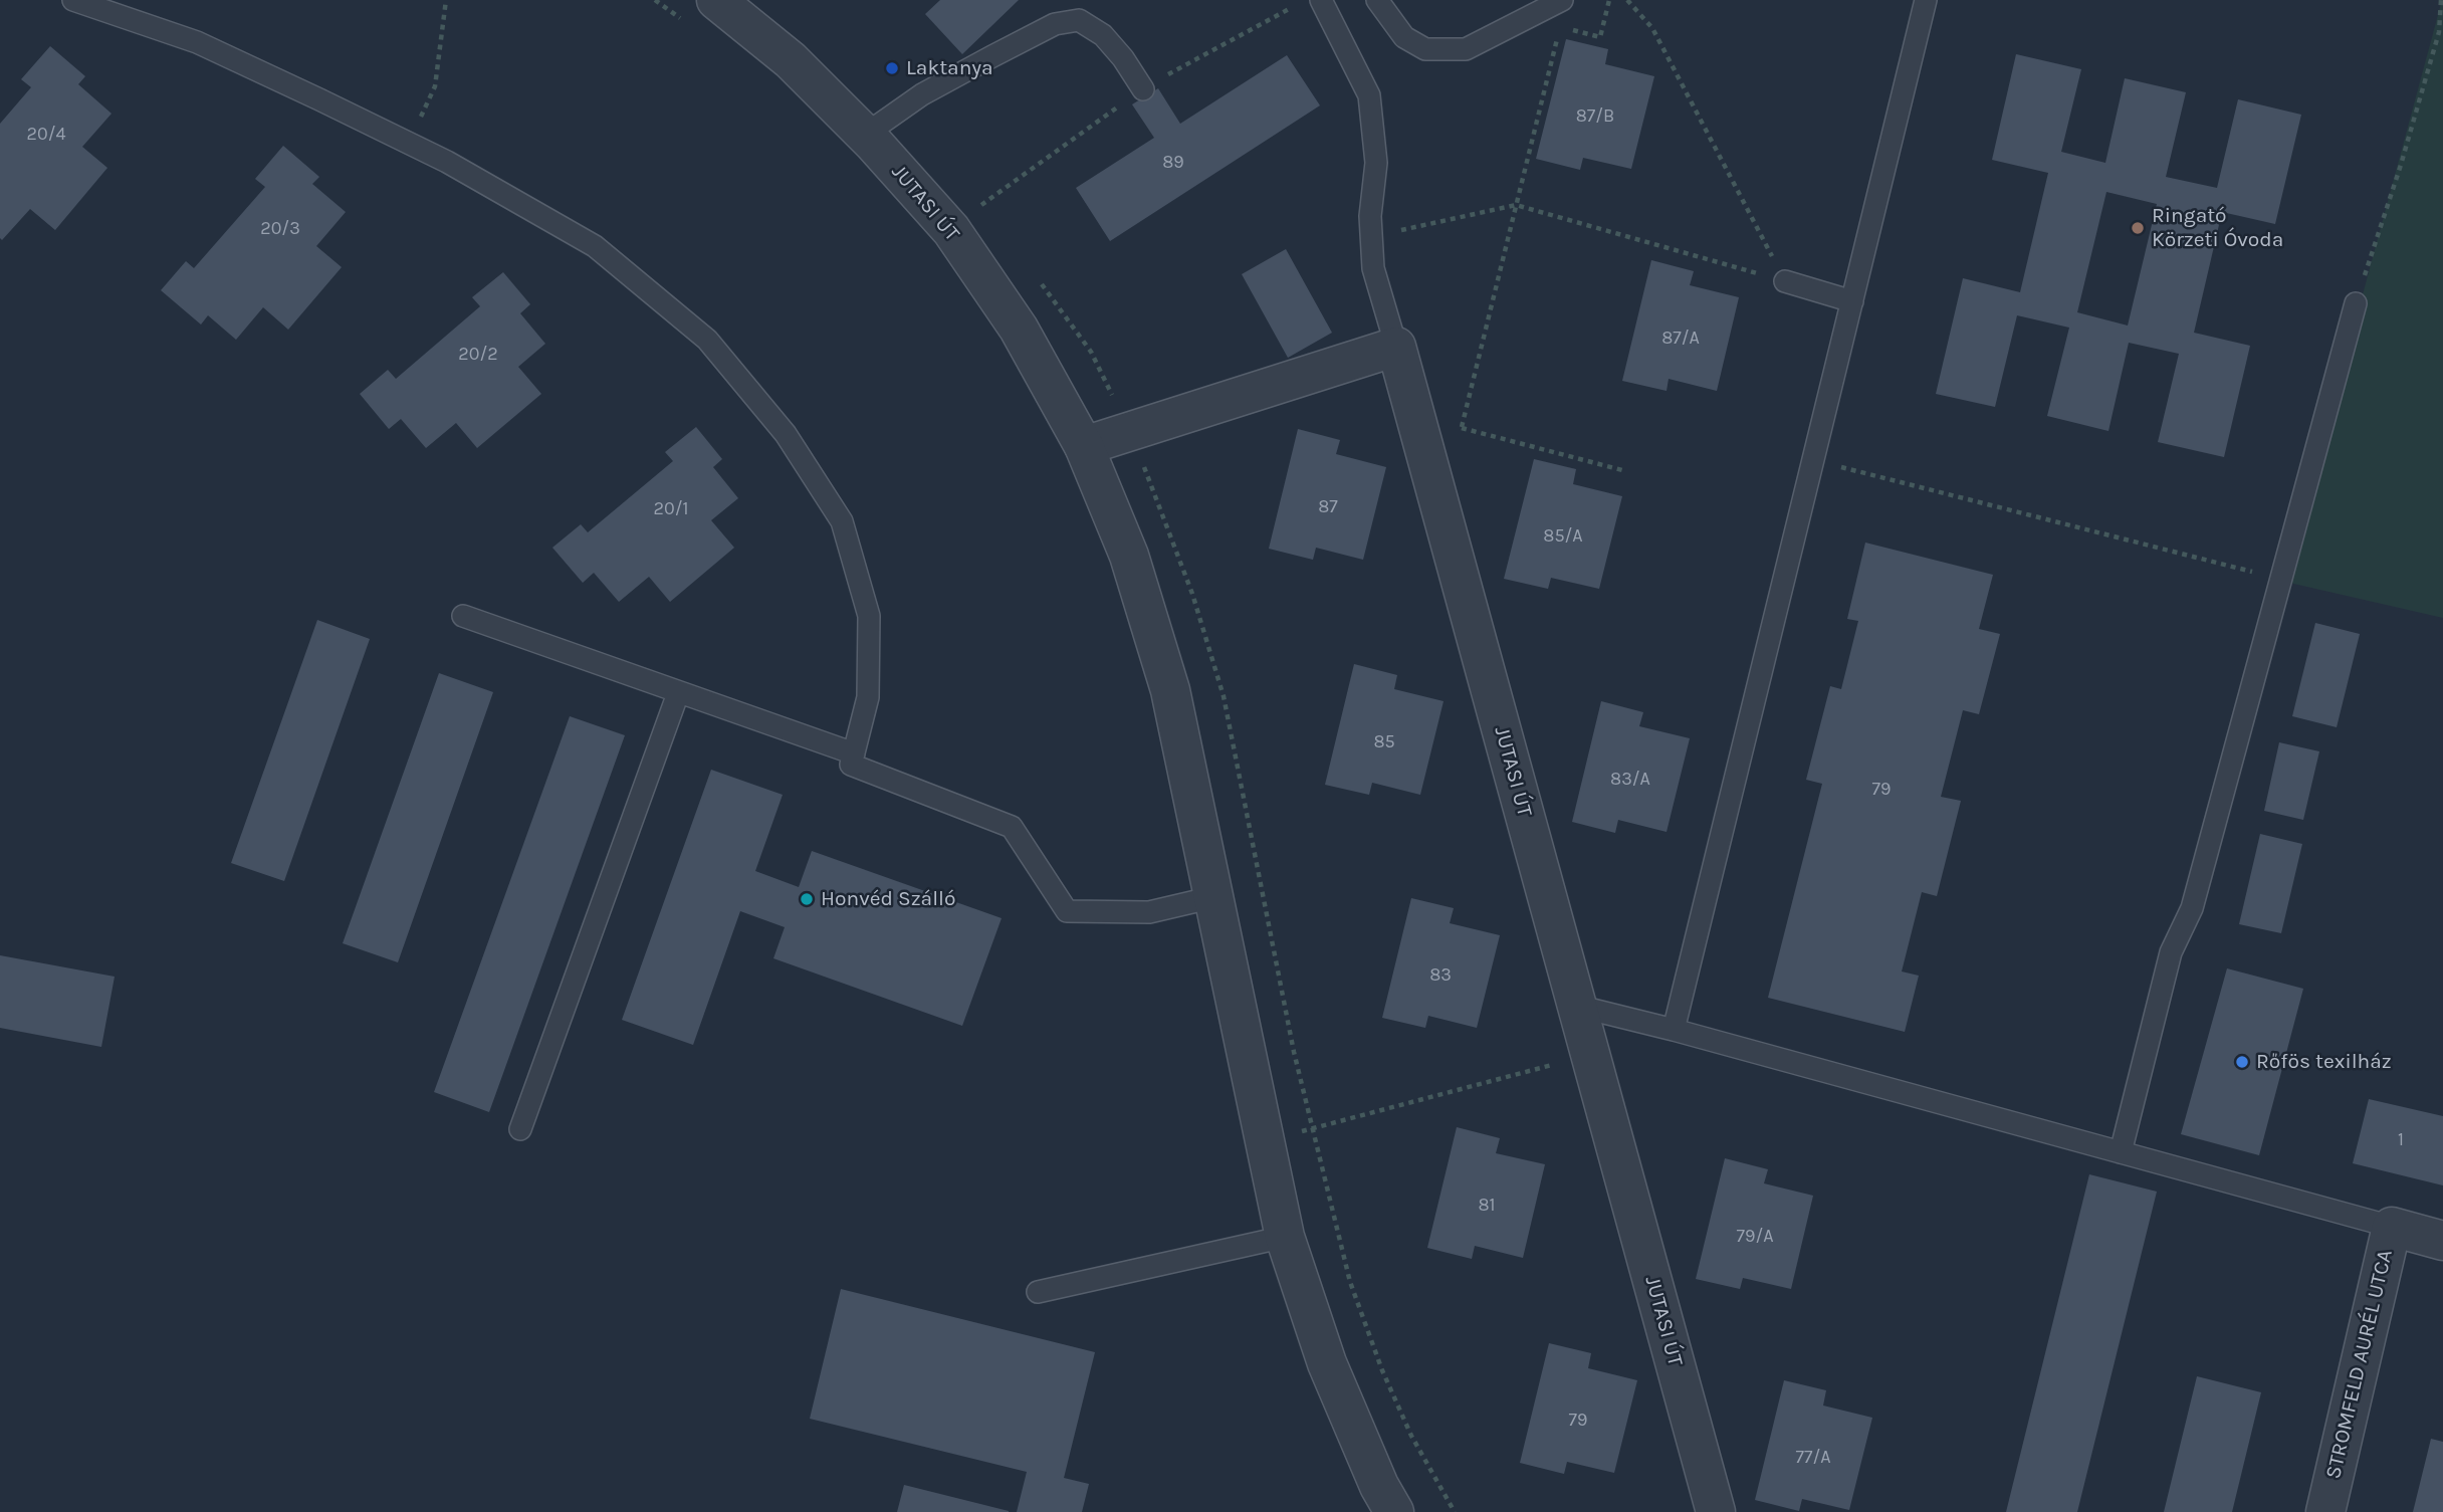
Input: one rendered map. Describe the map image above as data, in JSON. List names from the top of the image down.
{
  "streets": {
    "street": ["JUTASI ÚT", "STROMFELD AURÉL UTCA"]
  },
  "places": [
    "Laktanya",
    "Ringató Körzeti Óvoda",
    "Honvéd Szálló",
    "Rőfös texilház"
  ],
  "house_numbers": [
    "87/B",
    "20/4",
    "89",
    "20/3",
    "87/A",
    "20/2",
    "87",
    "20/1",
    "85/A",
    "85",
    "83/A",
    "79",
    "83",
    "1",
    "81",
    "79/A",
    "79",
    "77/A"
  ]
}
